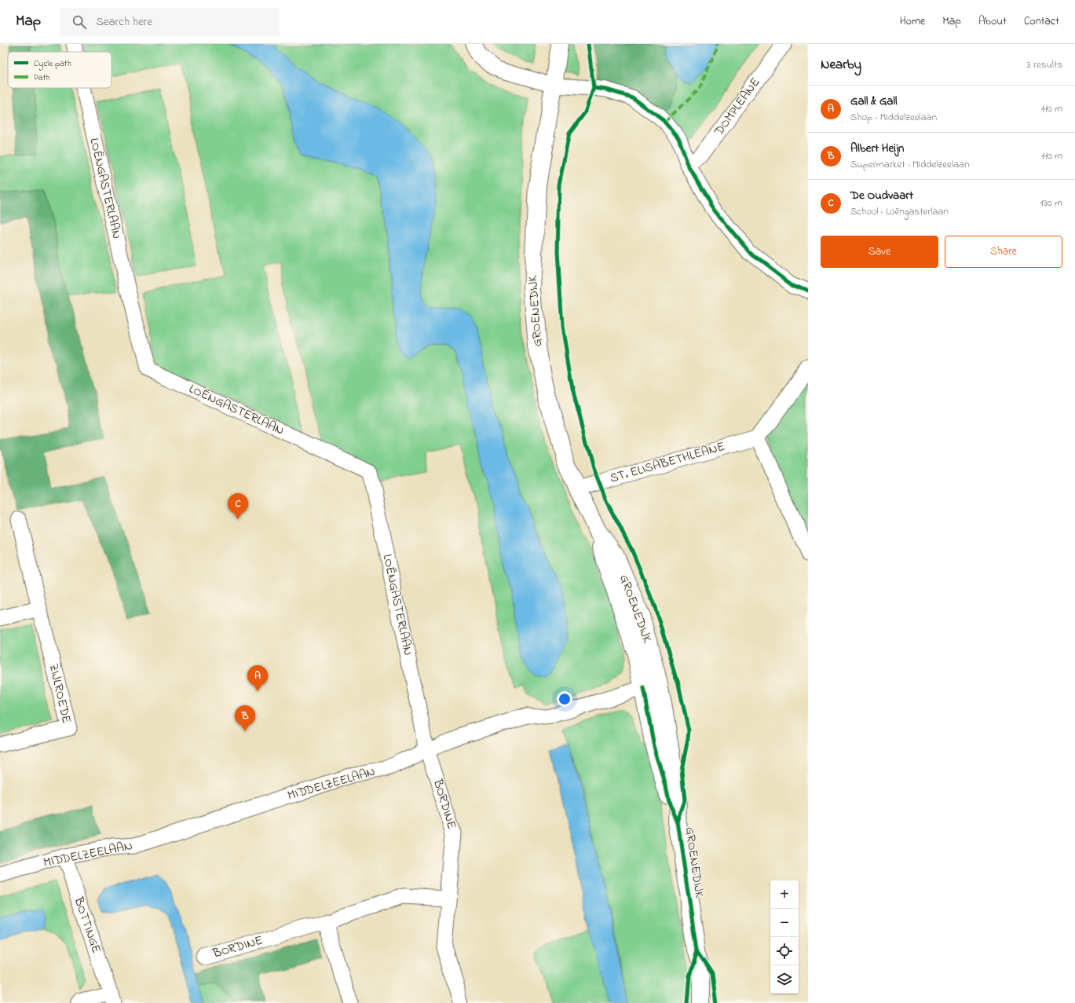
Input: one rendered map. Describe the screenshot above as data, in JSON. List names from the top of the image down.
{
  "streets": {
    "main road": ["GROENEDIJK"],
    "street": [
      "DOMPLEANE",
      "LOËNGASTERLAAN",
      "ST. ELISABETHLEANE",
      "ZIJLROEDE",
      "MIDDELZEELAAN",
      "BORDINE",
      "BOTTINGE"
    ]
  },
  "crossings": [
    ["LOËNGASTERLAAN", "MIDDELZEELAAN"],
    ["LOËNGASTERLAAN", "BORDINE"],
    ["GROENEDIJK", "ST. ELISABETHLEANE"],
    ["GROENEDIJK", "MIDDELZEELAAN"],
    ["MIDDELZEELAAN", "BORDINE"],
    ["MIDDELZEELAAN", "BOTTINGE"]
  ],
  "legend": ["Cycle path", "Path"],
  "page": {
    "header": "Map",
    "search": "Search here",
    "nav": [
      "Home",
      "Map",
      "About",
      "Contact"
    ],
    "heading": ["Nearby", "3 results"],
    "list": [
      {
        "mark": "A",
        "name": "Gall & Gall",
        "note": "Shop · Middelzeelaan",
        "value": "110 m"
      },
      {
        "mark": "B",
        "name": "Albert Heijn",
        "note": "Supermarket · Middelzeelaan",
        "value": "110 m"
      },
      {
        "mark": "C",
        "name": "De Oudvaart",
        "note": "School · Loëngasterlaan",
        "value": "130 m"
      }
    ],
    "buttons": ["Save", "Share"],
    "pins": ["C", "A", "B"],
    "map_buttons": ["+", "−"]
  }
}
